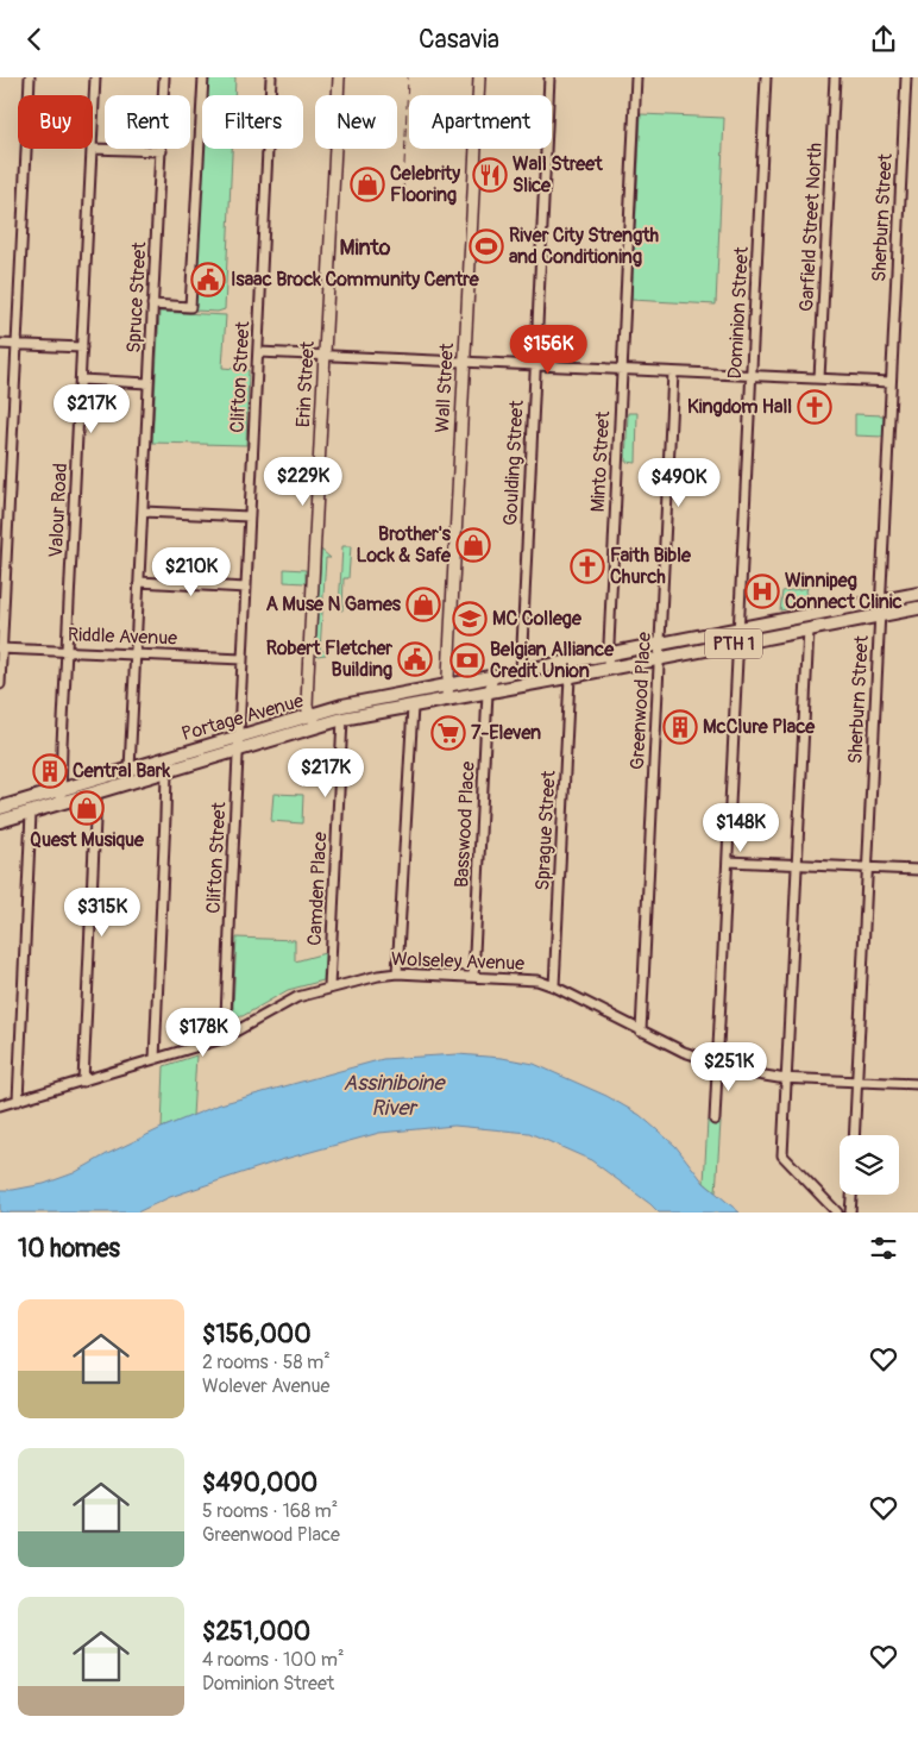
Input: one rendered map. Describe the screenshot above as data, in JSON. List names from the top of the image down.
{
  "streets": {
    "highway": ["PTH 1", "Portage Avenue"],
    "main road": ["Erin Street", "Wall Street"],
    "street": [
      "Sherburn Street",
      "Garfield Street North",
      "Spruce Street",
      "Dominion Street",
      "Clifton Street",
      "Minto Street",
      "Goulding Street",
      "Valour Road",
      "Riddle Avenue",
      "Greenwood Place",
      "Basswood Place",
      "Sprague Street",
      "Camden Place",
      "Wolseley Avenue"
    ]
  },
  "crossings": [
    ["Sherburn Street", "Portage Avenue"],
    ["Sherburn Street", "Wolseley Avenue"],
    ["Spruce Street", "Riddle Avenue"],
    ["Spruce Street", "Portage Avenue"],
    ["Dominion Street", "Portage Avenue"],
    ["Dominion Street", "Wolseley Avenue"],
    ["Clifton Street", "Riddle Avenue"],
    ["Clifton Street", "Portage Avenue"],
    ["Clifton Street", "Wolseley Avenue"],
    ["Erin Street", "Portage Avenue"],
    ["Wall Street", "Portage Avenue"],
    ["Minto Street", "Portage Avenue"],
    ["Goulding Street", "Portage Avenue"],
    ["Valour Road", "Riddle Avenue"],
    ["Valour Road", "Portage Avenue"],
    ["Greenwood Place", "Portage Avenue"],
    ["Greenwood Place", "Wolseley Avenue"],
    ["Portage Avenue", "Basswood Place"],
    ["Portage Avenue", "Sprague Street"],
    ["Portage Avenue", "Camden Place"],
    ["Basswood Place", "Wolseley Avenue"],
    ["Sprague Street", "Wolseley Avenue"],
    ["Camden Place", "Wolseley Avenue"]
  ],
  "districts": ["Minto"],
  "water": ["Assiniboine River"],
  "places": {
    "restaurant": ["Wall Street Slice"],
    "shop": [
      "Celebrity Flooring",
      "Brother's Lock & Safe",
      "A Muse N Games",
      "Quest Musique"
    ],
    "sports": ["River City Strength and Conditioning"],
    "public building": ["Isaac Brock Community Centre", "Robert Fletcher Building"],
    "church": ["Kingdom Hall", "Faith Bible Church"],
    "hospital": ["Winnipeg Connect Clinic"],
    "school or university": ["MC College"],
    "bank": ["Belgian Alliance Credit Union"],
    "building": ["McClure Place", "Central Bark"],
    "supermarket": ["7-Eleven"]
  },
  "page": {
    "header": "Casavia",
    "chip": [
      "Buy",
      "Rent",
      "Filters",
      "New",
      "Apartment"
    ],
    "price": [
      "$156K",
      "$217K",
      "$229K",
      "$490K",
      "$210K",
      "$217K",
      "$148K",
      "$315K",
      "$178K",
      "$251K"
    ],
    "heading": "10 homes",
    "list": [
      {
        "name": "$156,000",
        "note": "2 rooms · 58 m² · Wolever Avenue"
      },
      {
        "name": "$490,000",
        "note": "5 rooms · 168 m² · Greenwood Place"
      },
      {
        "name": "$251,000",
        "note": "4 rooms · 100 m² · Dominion Street"
      }
    ]
  }
}
